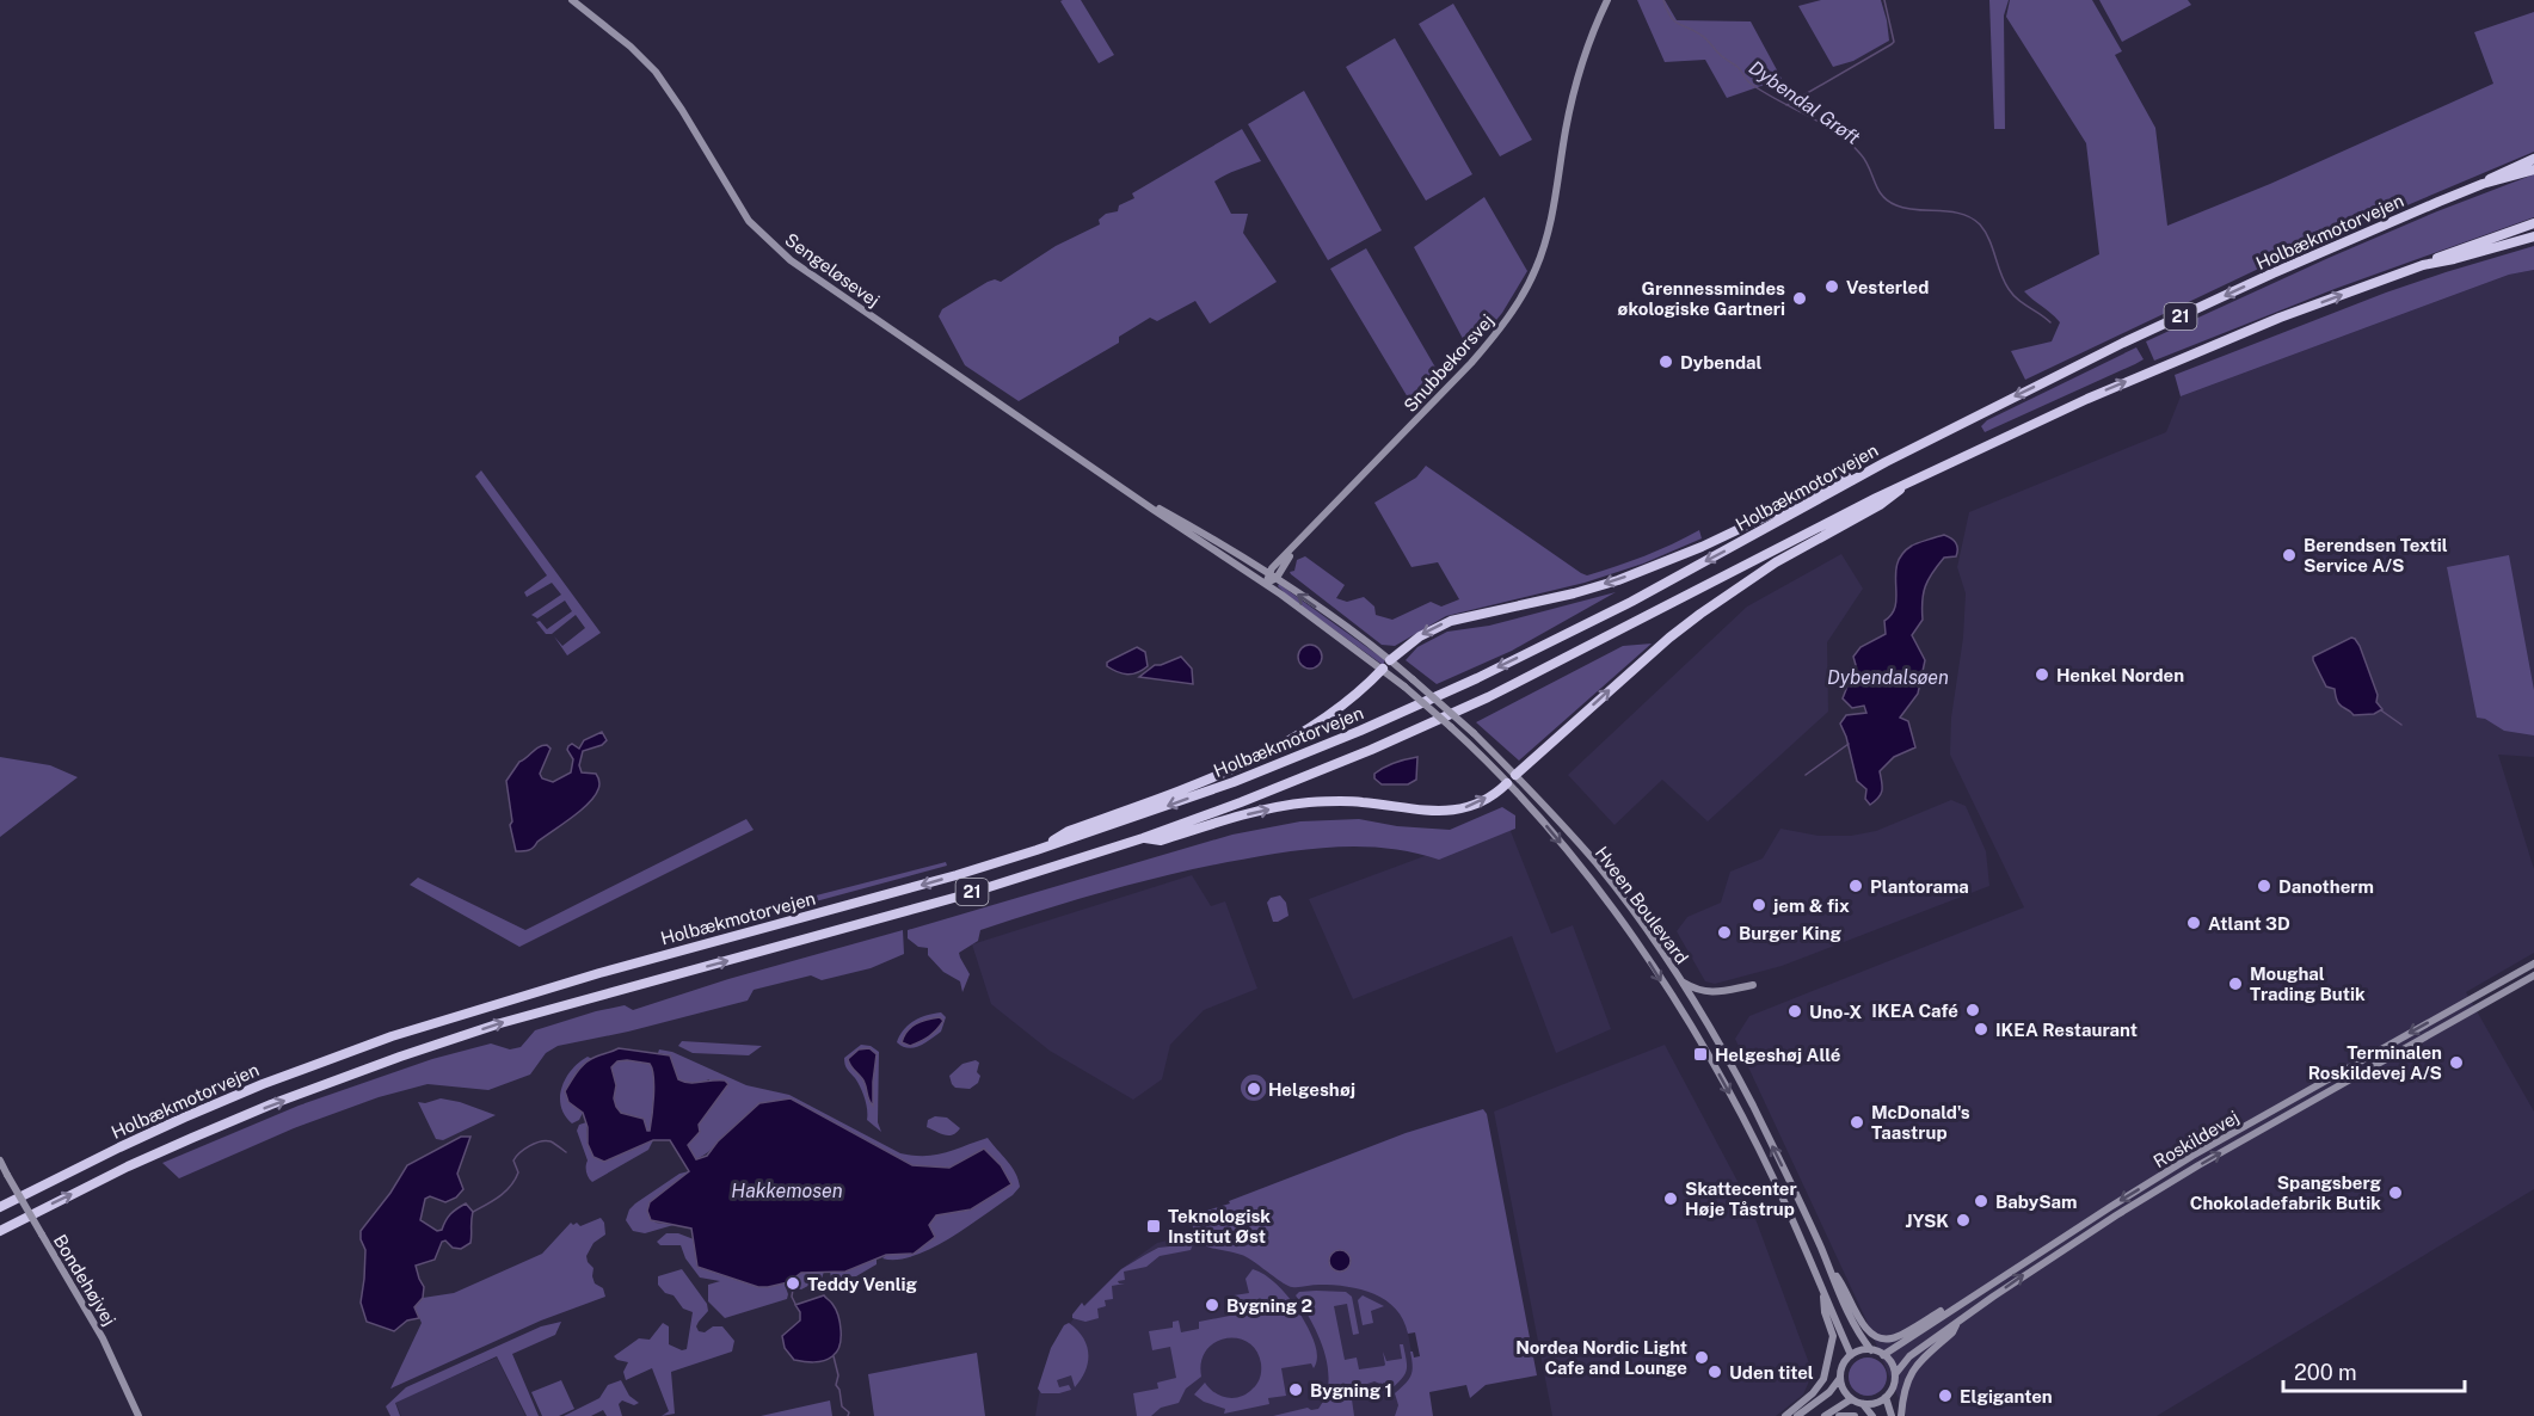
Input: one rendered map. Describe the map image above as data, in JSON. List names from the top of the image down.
{
  "streets": {
    "highway": ["Holbækmotorvejen", "21"],
    "street": [
      "Sengeløsevej",
      "Snubbekorsvej",
      "Hveen Boulevard",
      "Roskildevej",
      "Bondehøjvej"
    ]
  },
  "crossings": [
    ["Sengeløsevej", "Snubbekorsvej"],
    ["Sengeløsevej", "Hveen Boulevard"],
    ["Snubbekorsvej", "Hveen Boulevard"],
    ["Hveen Boulevard", "Roskildevej"]
  ],
  "water": ["Dybendal Grøft", "Dybendalsøen", "Hakkemosen"],
  "places": {
    "other": [
      "Vesterled",
      "Grennessmindes økologiske Gartneri",
      "Dybendal",
      "Berendsen Textil Service A/S",
      "Henkel Norden",
      "Plantorama",
      "Danotherm",
      "jem & fix",
      "Atlant 3D",
      "Burger King",
      "Moughal Trading Butik",
      "IKEA Café",
      "Uno-X",
      "IKEA Restaurant",
      "Terminalen Roskildevej A/S",
      "Helgeshøj",
      "McDonald's Taastrup",
      "Spangsberg Chokoladefabrik Butik",
      "Skattecenter Høje Tåstrup",
      "BabySam",
      "JYSK",
      "Teddy Venlig",
      "Bygning 2",
      "Nordea Nordic Light Cafe and Lounge",
      "Uden titel",
      "Bygning 1",
      "Elgiganten"
    ],
    "transit": ["Helgeshøj Allé", "Teknologisk Institut Øst"]
  },
  "scale_bar": "200 m"
}
